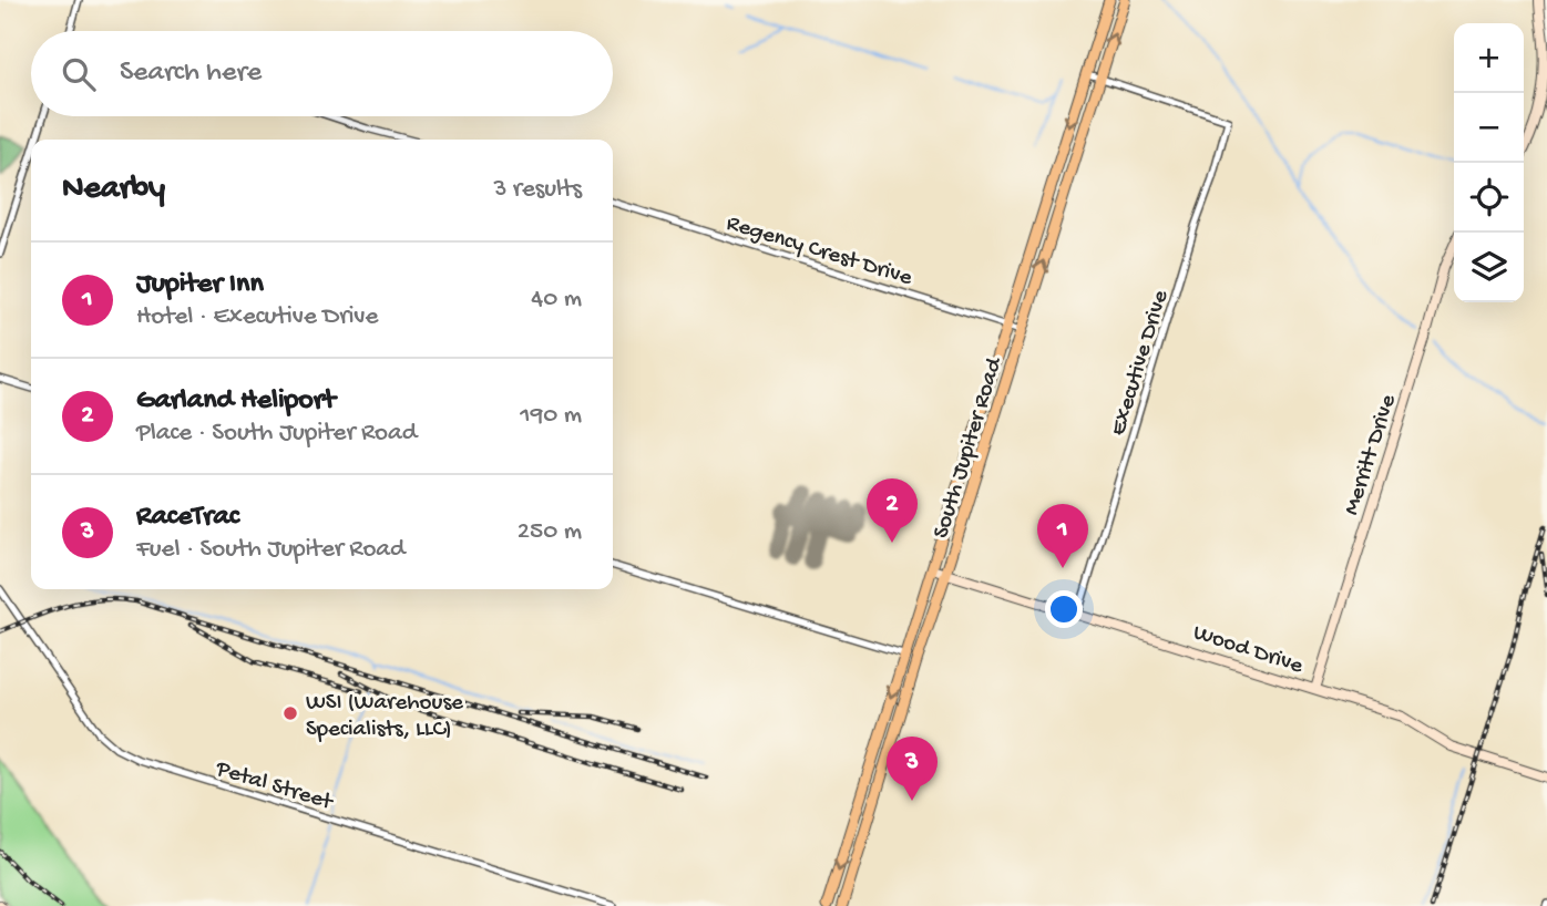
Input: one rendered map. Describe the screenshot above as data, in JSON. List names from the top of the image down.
{
  "streets": {
    "main road": ["South Jupiter Road"],
    "street": [
      "Regency Crest Drive",
      "Executive Drive",
      "Merritt Drive",
      "Wood Drive",
      "Petal Street"
    ]
  },
  "crossings": [
    ["Regency Crest Drive", "South Jupiter Road"],
    ["Executive Drive", "South Jupiter Road"],
    ["Executive Drive", "Wood Drive"],
    ["South Jupiter Road", "Wood Drive"],
    ["Merritt Drive", "Wood Drive"]
  ],
  "places": ["WSI (Warehouse Specialists, LLC)"],
  "page": {
    "map_buttons": ["+", "−"],
    "search": "Search here",
    "heading": ["Nearby", "3 results"],
    "list": [
      {
        "mark": "1",
        "name": "Jupiter Inn",
        "note": "Hotel · Executive Drive",
        "value": "40 m"
      },
      {
        "mark": "2",
        "name": "Garland Heliport",
        "note": "Place · South Jupiter Road",
        "value": "190 m"
      },
      {
        "mark": "3",
        "name": "RaceTrac",
        "note": "Fuel · South Jupiter Road",
        "value": "250 m"
      }
    ],
    "pins": ["2", "1", "3"]
  }
}
